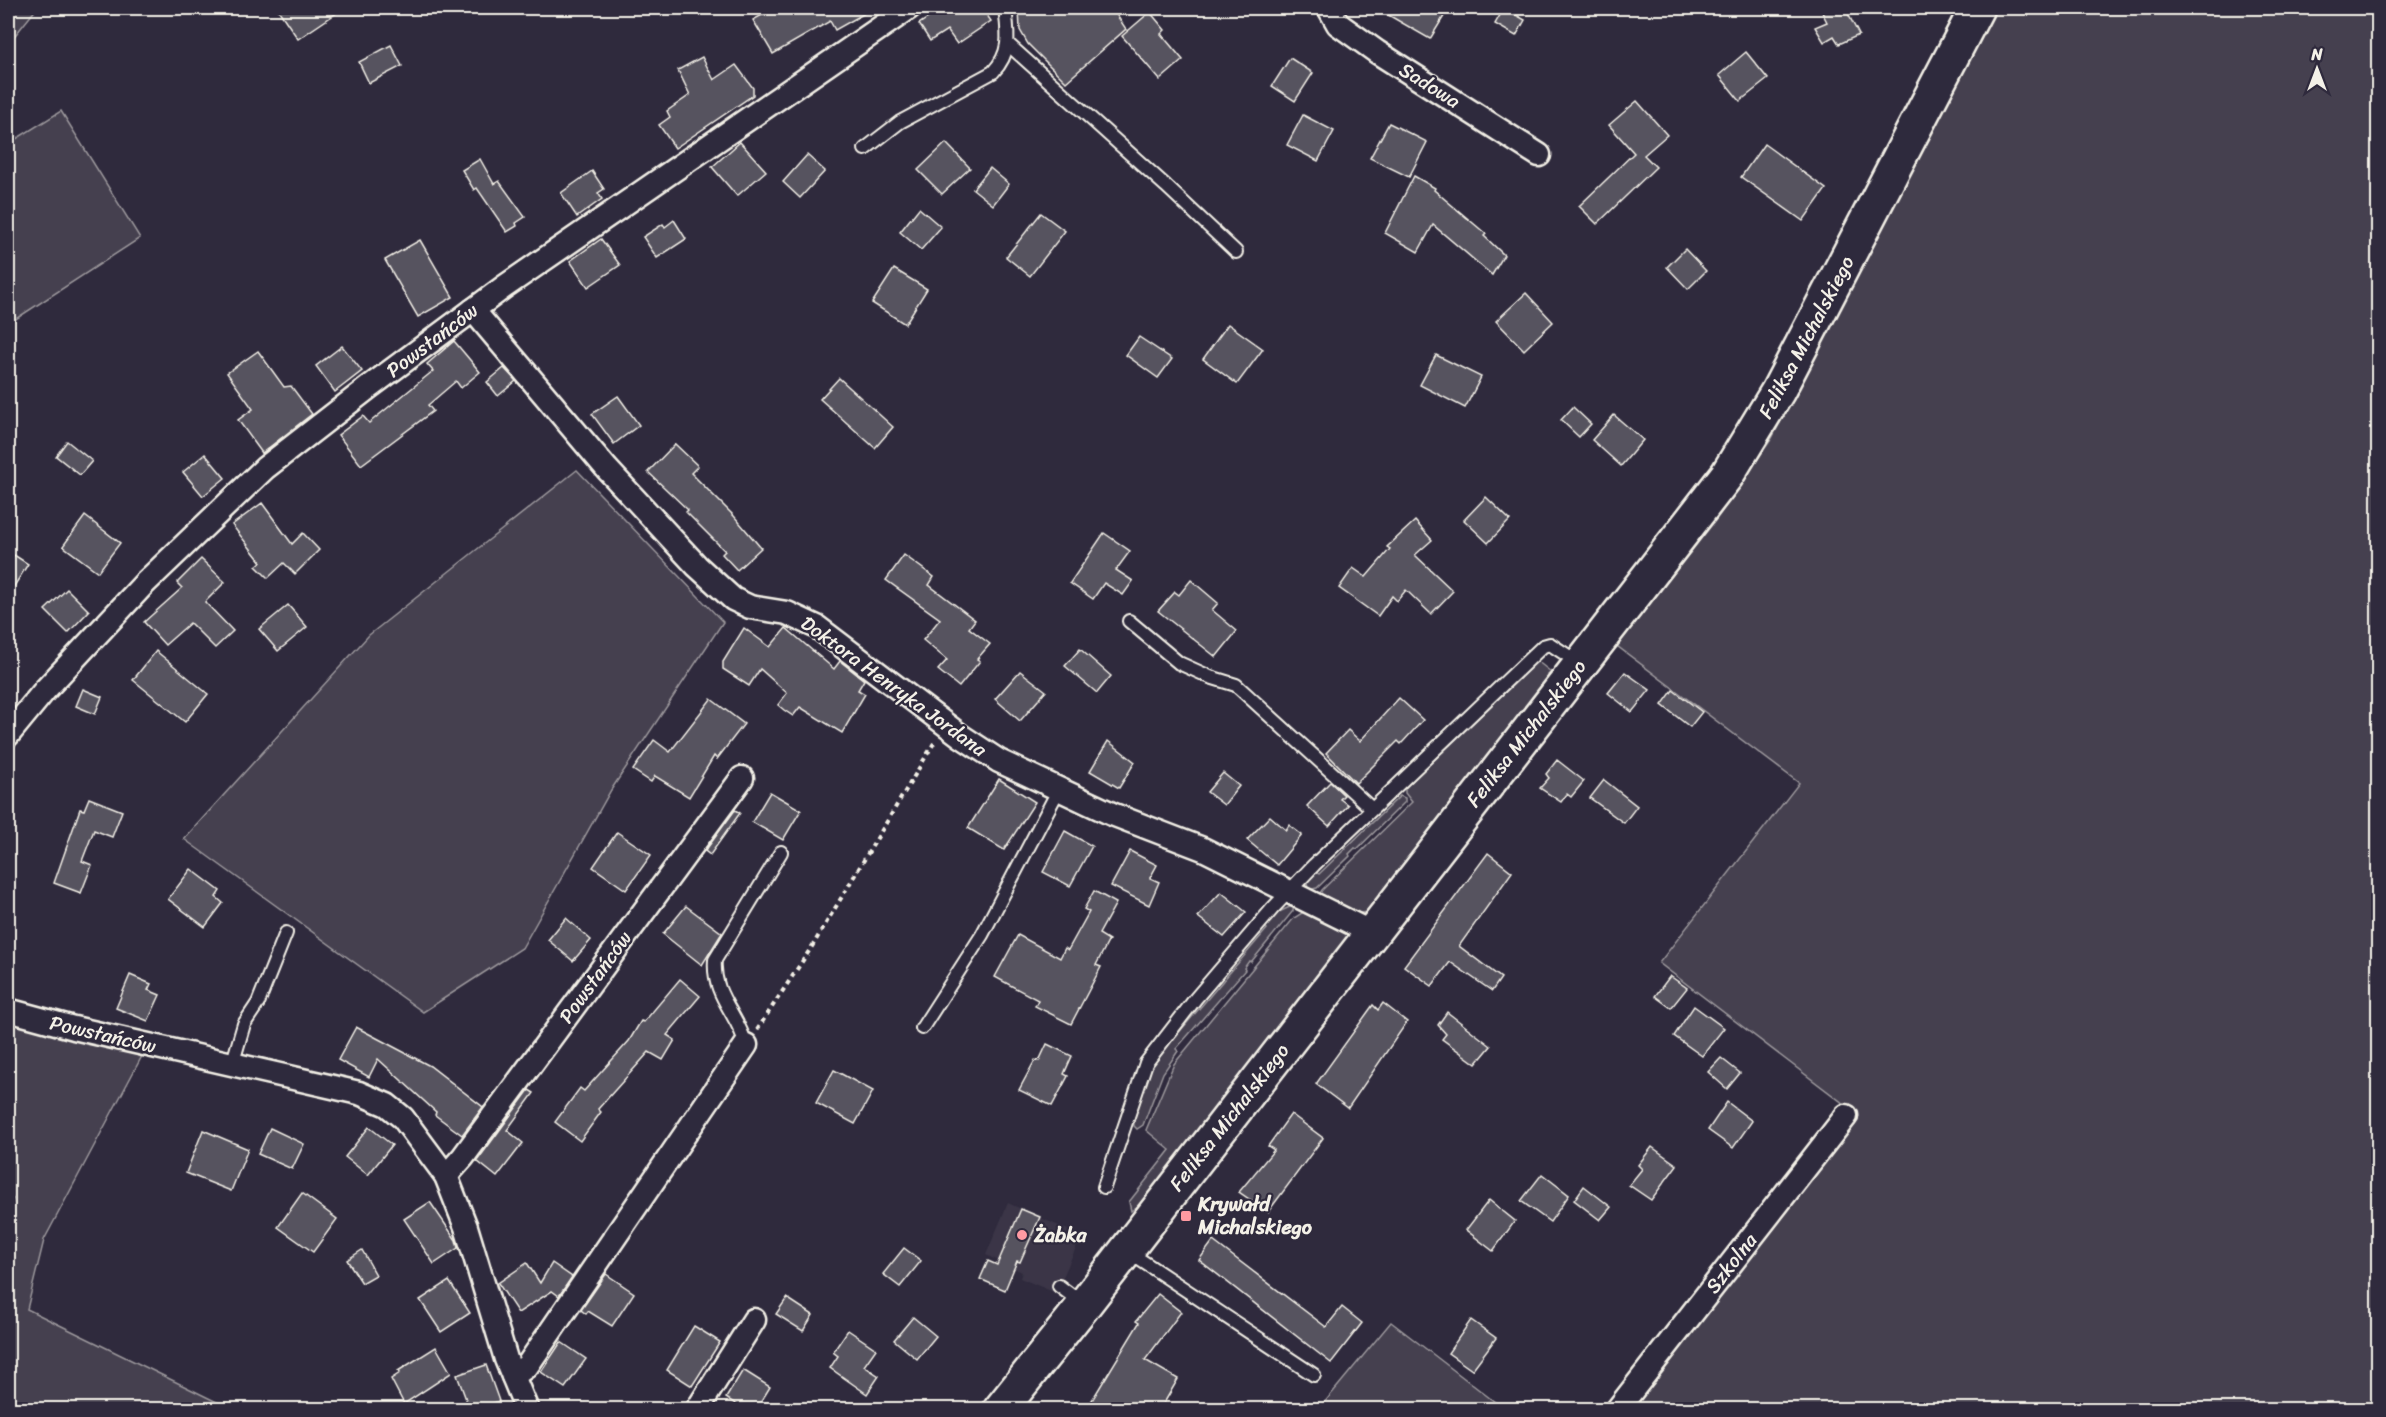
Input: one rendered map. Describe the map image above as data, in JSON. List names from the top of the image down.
{
  "streets": {
    "street": [
      "Sadowa",
      "Feliksa Michalskiego",
      "Powstańców",
      "Doktora Henryka Jordana",
      "Szkolna"
    ]
  },
  "crossings": [
    ["Feliksa Michalskiego", "Doktora Henryka Jordana"],
    ["Powstańców", "Doktora Henryka Jordana"]
  ],
  "places": {
    "transit": ["Krywałd Michalskiego"],
    "other": ["Żabka"]
  },
  "north": "top"
}
